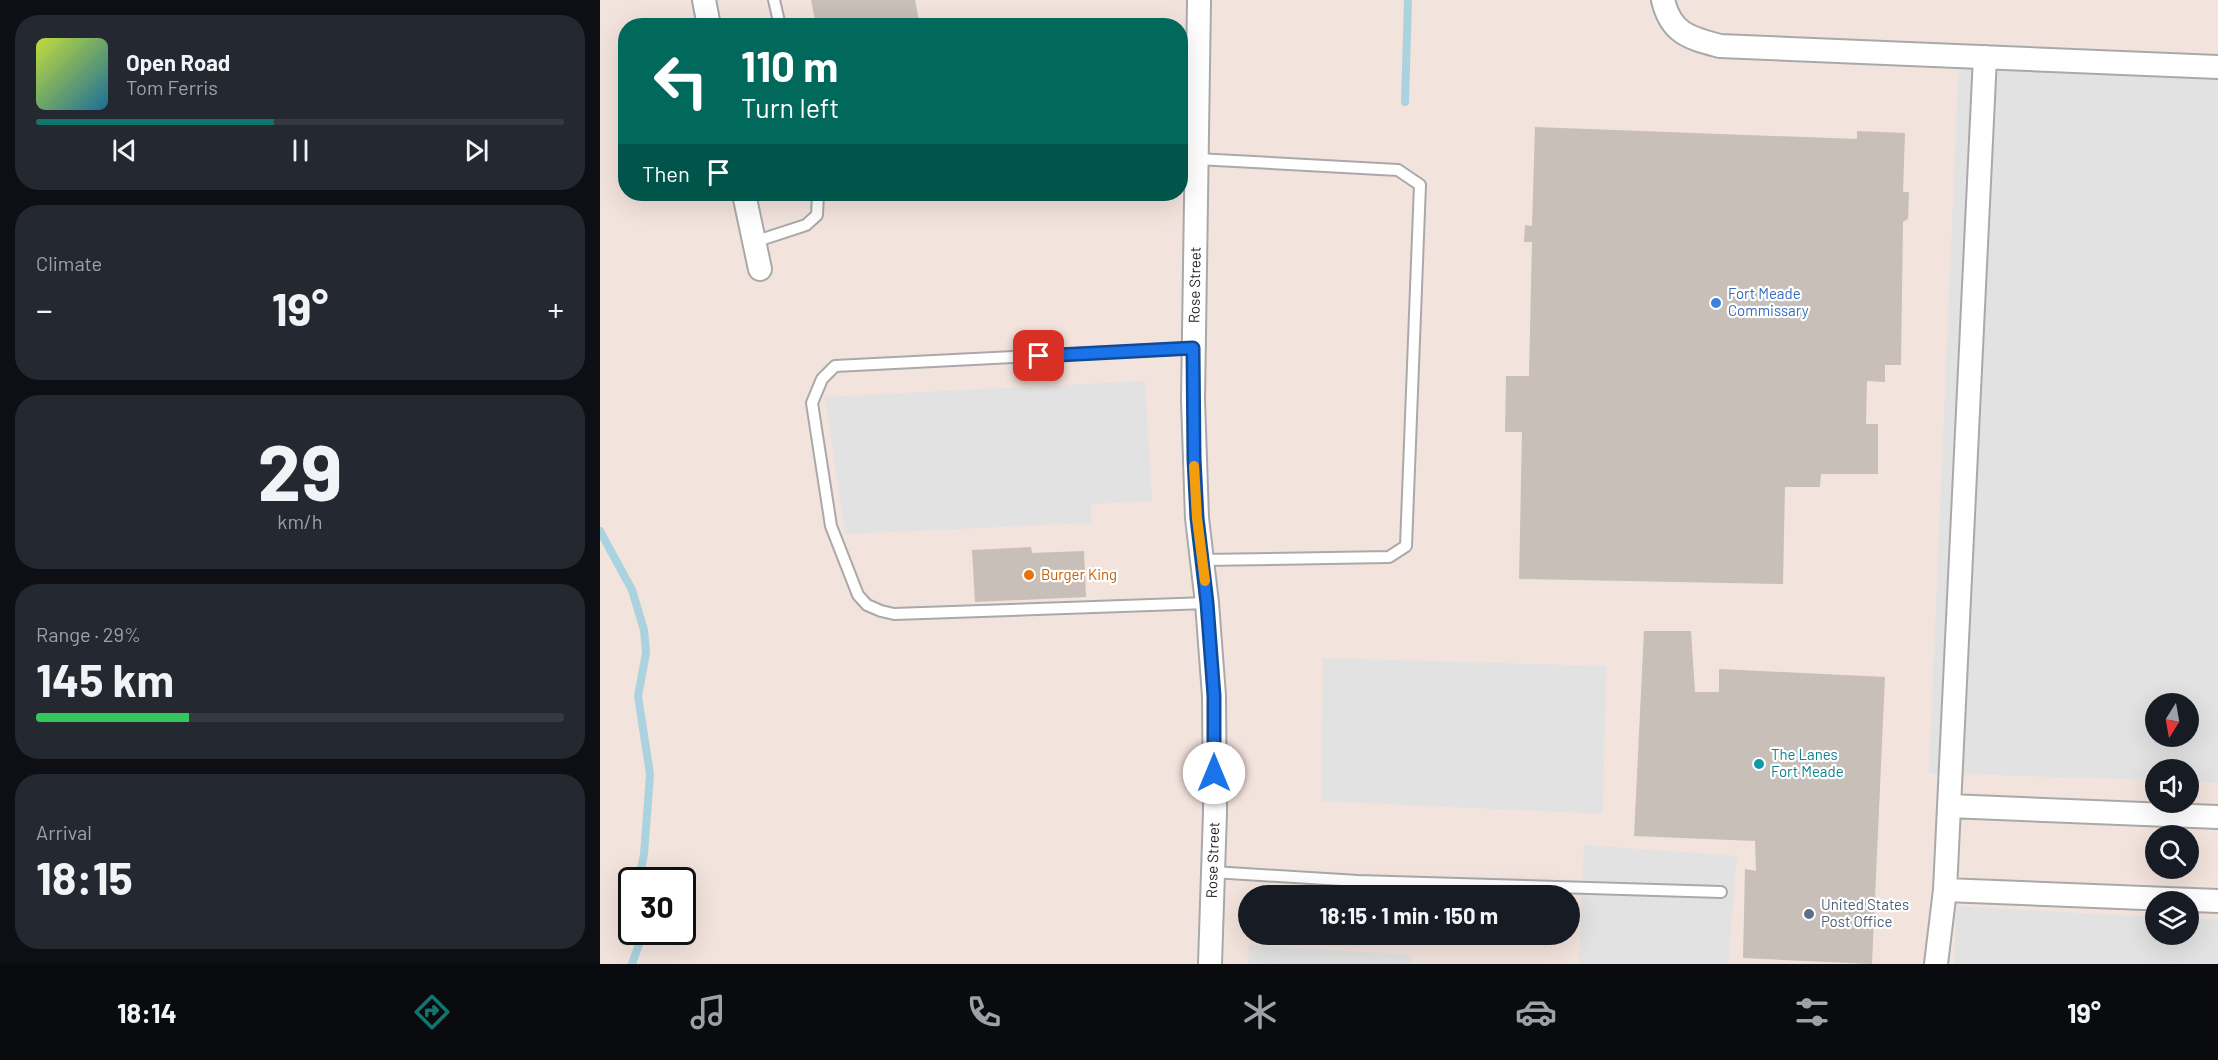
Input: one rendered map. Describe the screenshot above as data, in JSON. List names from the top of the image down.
{
  "streets": {
    "street": ["Rose Street"]
  },
  "places": [
    "Fort Meade Commissary",
    "Burger King",
    "The Lanes Fort Meade",
    "United States Post Office"
  ],
  "north": "bottom",
  "page": {
    "turn": ["110 m", "Turn left"],
    "song": ["Open Road", "Tom Ferris"],
    "then": "Then",
    "tile": [
      "Climate",
      ["29", "km/h"],
      ["Range · 29%", "145 km"],
      ["Arrival", "18:15"]
    ],
    "heat": ["−", "19°", "+"],
    "limit": "30",
    "trip": "18:15 · 1 min · 150 m",
    "tabs": ["18:14", "19°"]
  }
}
